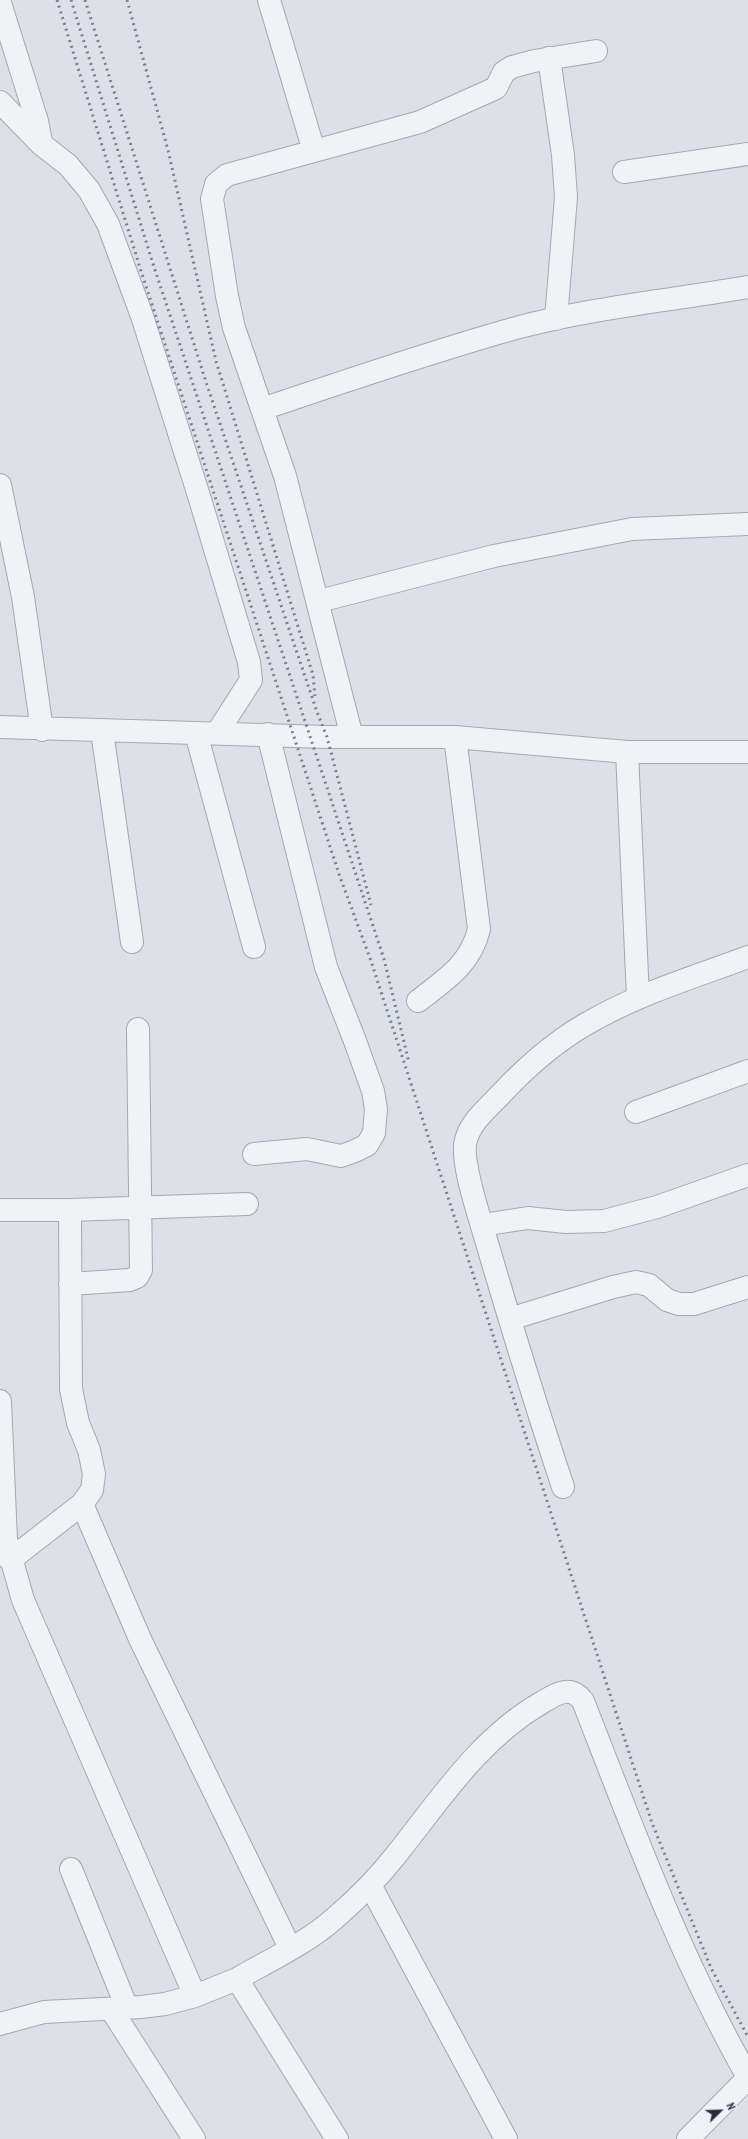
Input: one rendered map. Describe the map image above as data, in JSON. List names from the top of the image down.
{
  "north": "top right"
}
